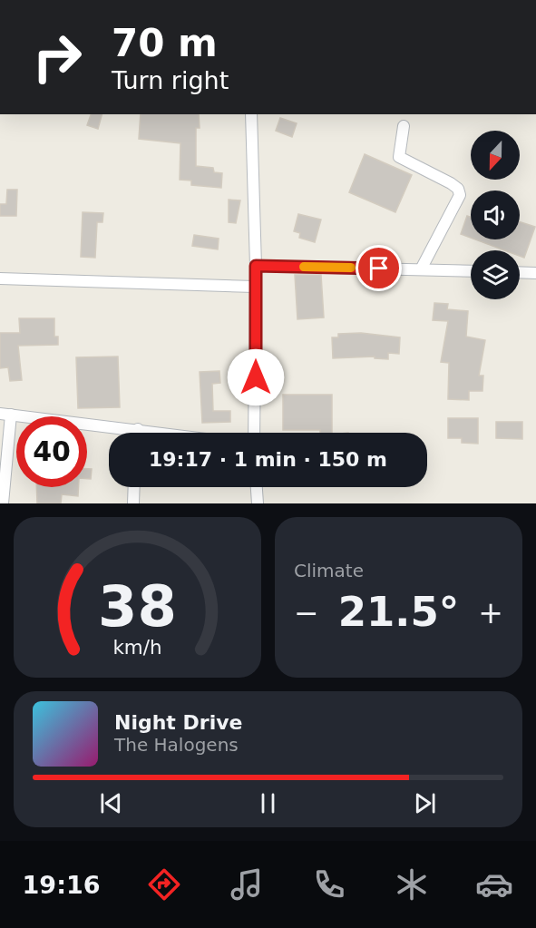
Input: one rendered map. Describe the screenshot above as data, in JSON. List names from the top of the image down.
{
  "north": "bottom",
  "page": {
    "turn": ["70 m", "Turn right"],
    "limit": "40",
    "trip": "19:17 · 1 min · 150 m",
    "tile": "Climate",
    "heat": ["−", "21.5°", "+"],
    "song": ["Night Drive", "The Halogens"],
    "tabs": "19:16",
    "gauge": ["38", "km/h"]
  }
}
